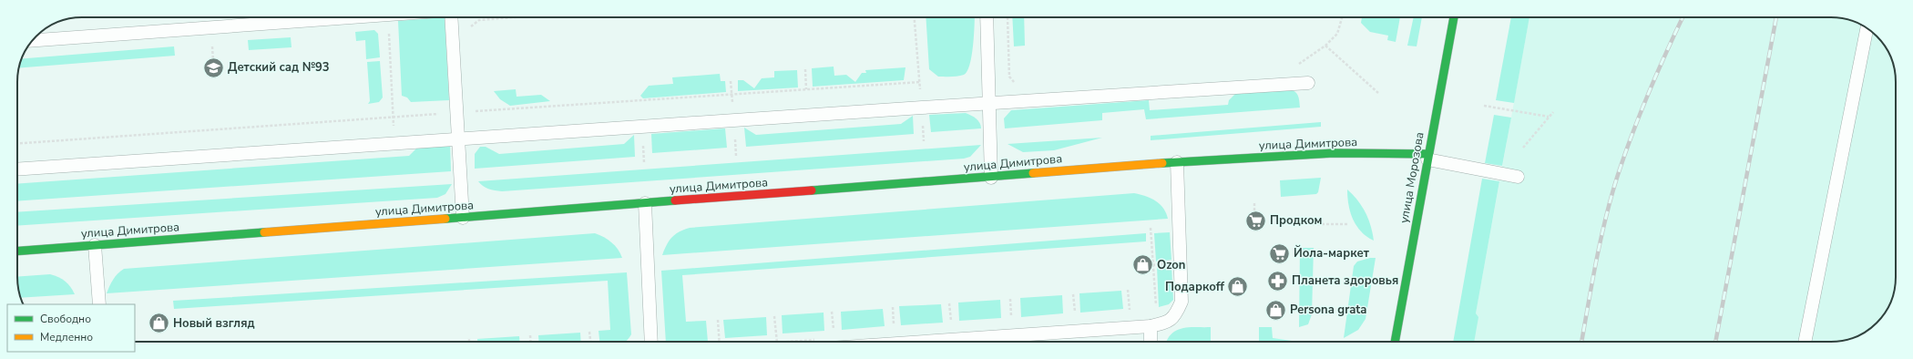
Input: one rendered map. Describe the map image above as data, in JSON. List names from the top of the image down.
{
  "streets": {
    "street": ["улица Димитрова", "улица Морозова"]
  },
  "crossings": [
    ["улица Димитрова", "улица Морозова"]
  ],
  "places": {
    "school or university": ["Детский сад №93"],
    "supermarket": ["Продком", "Йола-маркет"],
    "shop": [
      "Ozon",
      "Подаркоff",
      "Persona grata",
      "Новый взгляд"
    ],
    "pharmacy": ["Планета здоровья"]
  },
  "legend": ["Свободно", "Медленно"]
}
